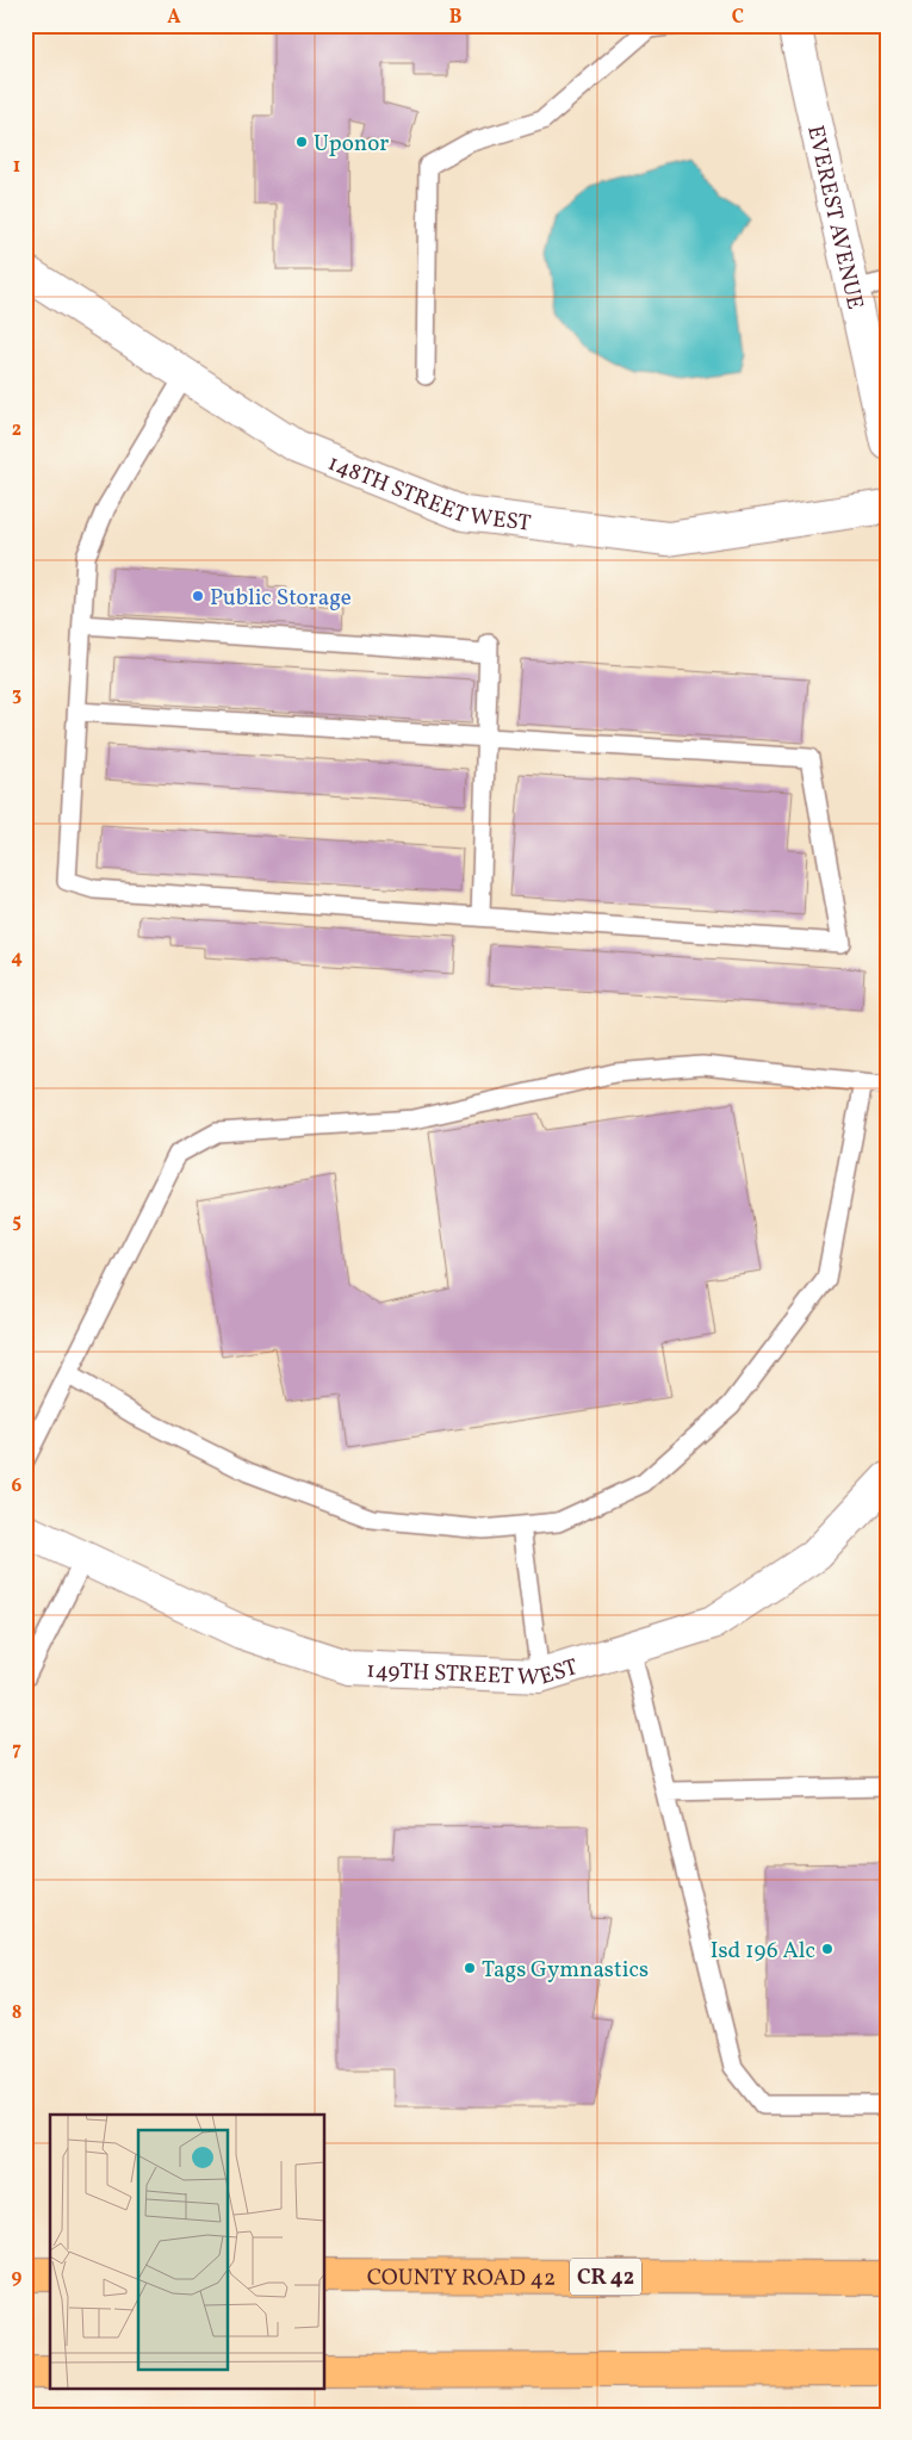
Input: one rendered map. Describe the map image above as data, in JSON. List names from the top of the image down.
{
  "streets": {
    "highway": ["COUNTY ROAD 42", "CR 42"],
    "street": ["EVEREST AVENUE", "148TH STREET WEST", "149TH STREET WEST"]
  },
  "places": [
    "Uponor",
    "Public Storage",
    "Isd 196 Alc",
    "Tags Gymnastics"
  ],
  "grid": {
    "columns": ["A", "B", "C"],
    "rows": [
      "1",
      "2",
      "3",
      "4",
      "5",
      "6",
      "7",
      "8",
      "9"
    ]
  }
}
